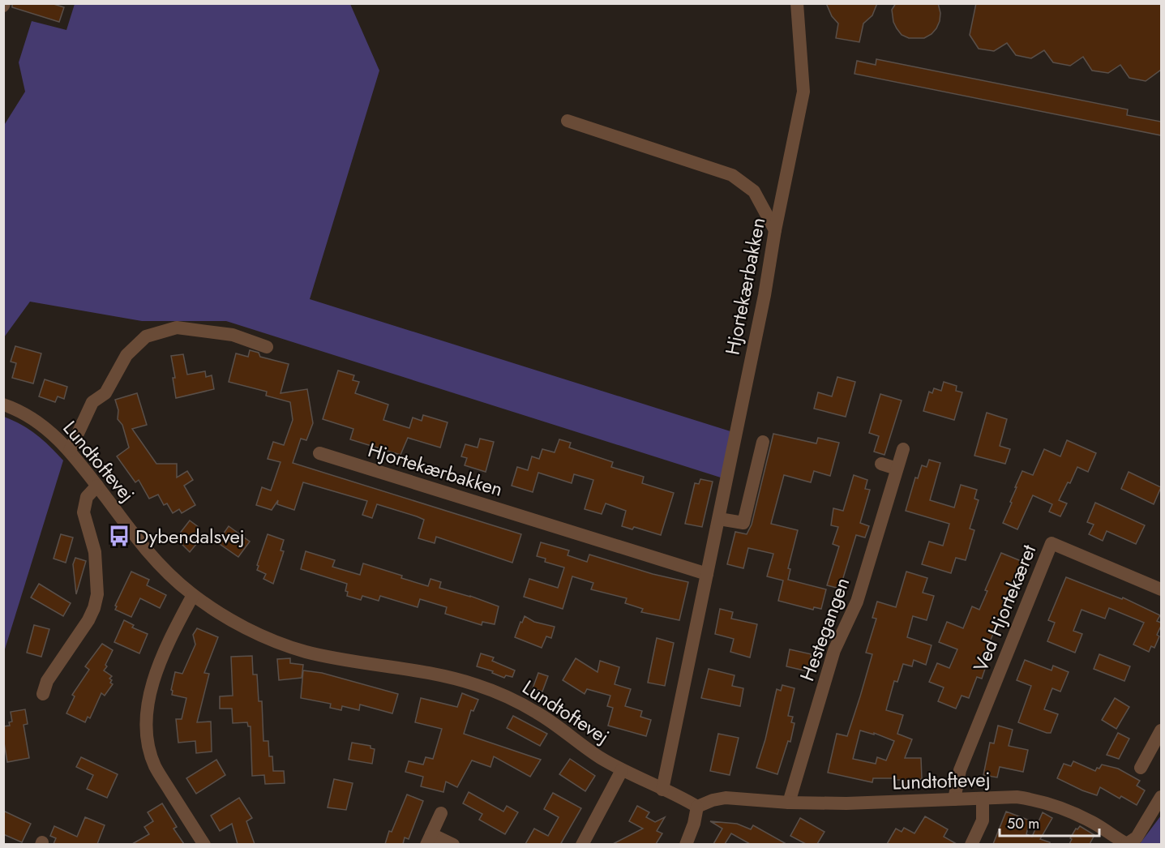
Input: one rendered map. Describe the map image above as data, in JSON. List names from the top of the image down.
{
  "streets": {
    "street": [
      "Hjortekærbakken",
      "Lundtoftevej",
      "Ved Hjortekæret",
      "Hestegangen"
    ]
  },
  "crossings": [
    ["Hjortekærbakken", "Lundtoftevej"],
    ["Lundtoftevej", "Ved Hjortekæret"],
    ["Lundtoftevej", "Hestegangen"]
  ],
  "places": {
    "bus stop": ["Dybendalsvej"]
  },
  "scale_bar": "50 m"
}
